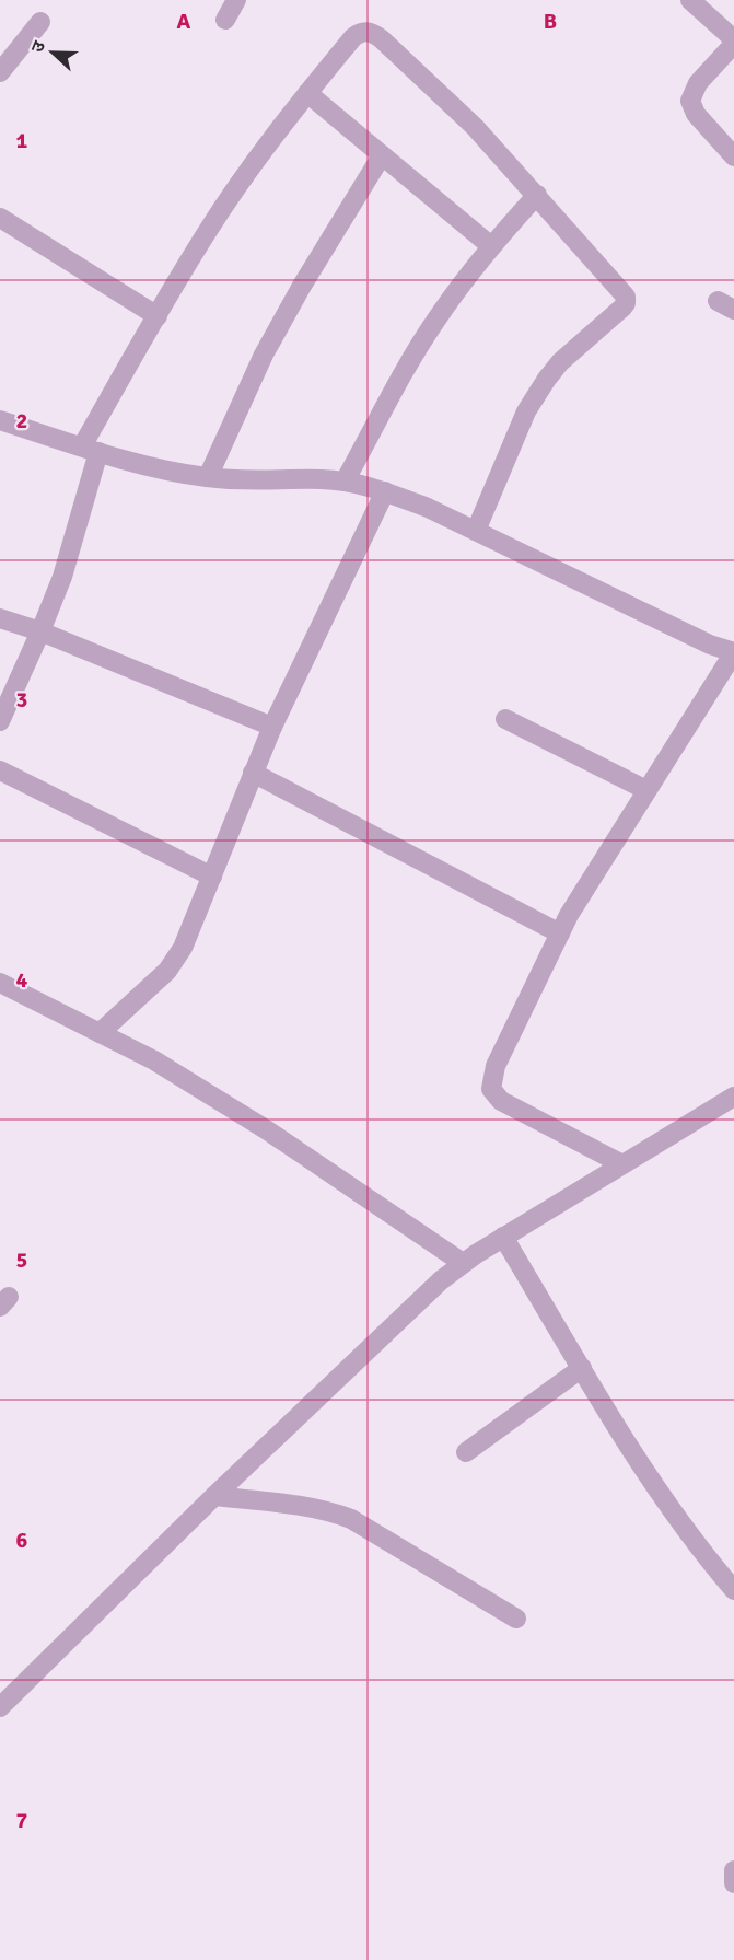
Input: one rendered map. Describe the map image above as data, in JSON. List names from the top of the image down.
{
  "north": "left",
  "grid": {
    "columns": ["A", "B"],
    "rows": [
      "1",
      "2",
      "3",
      "4",
      "5",
      "6",
      "7"
    ]
  }
}
